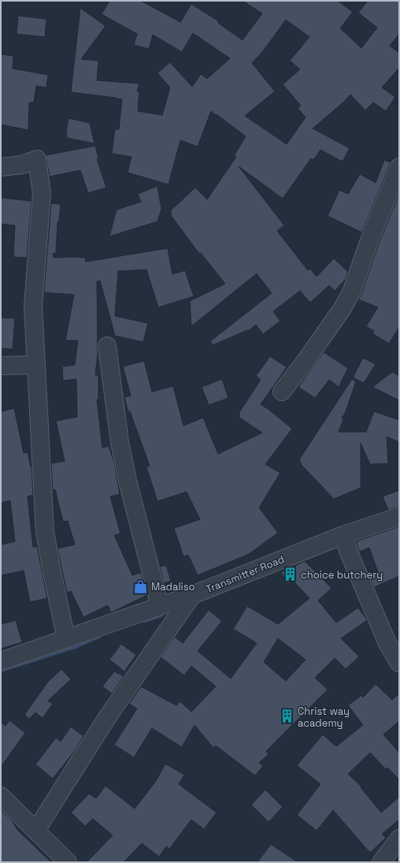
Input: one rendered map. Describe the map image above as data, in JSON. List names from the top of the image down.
{
  "streets": {
    "street": ["Transmitter Road"]
  },
  "places": {
    "building": ["choice butchery", "Christ way academy"],
    "shop": ["Madaliso"]
  }
}
